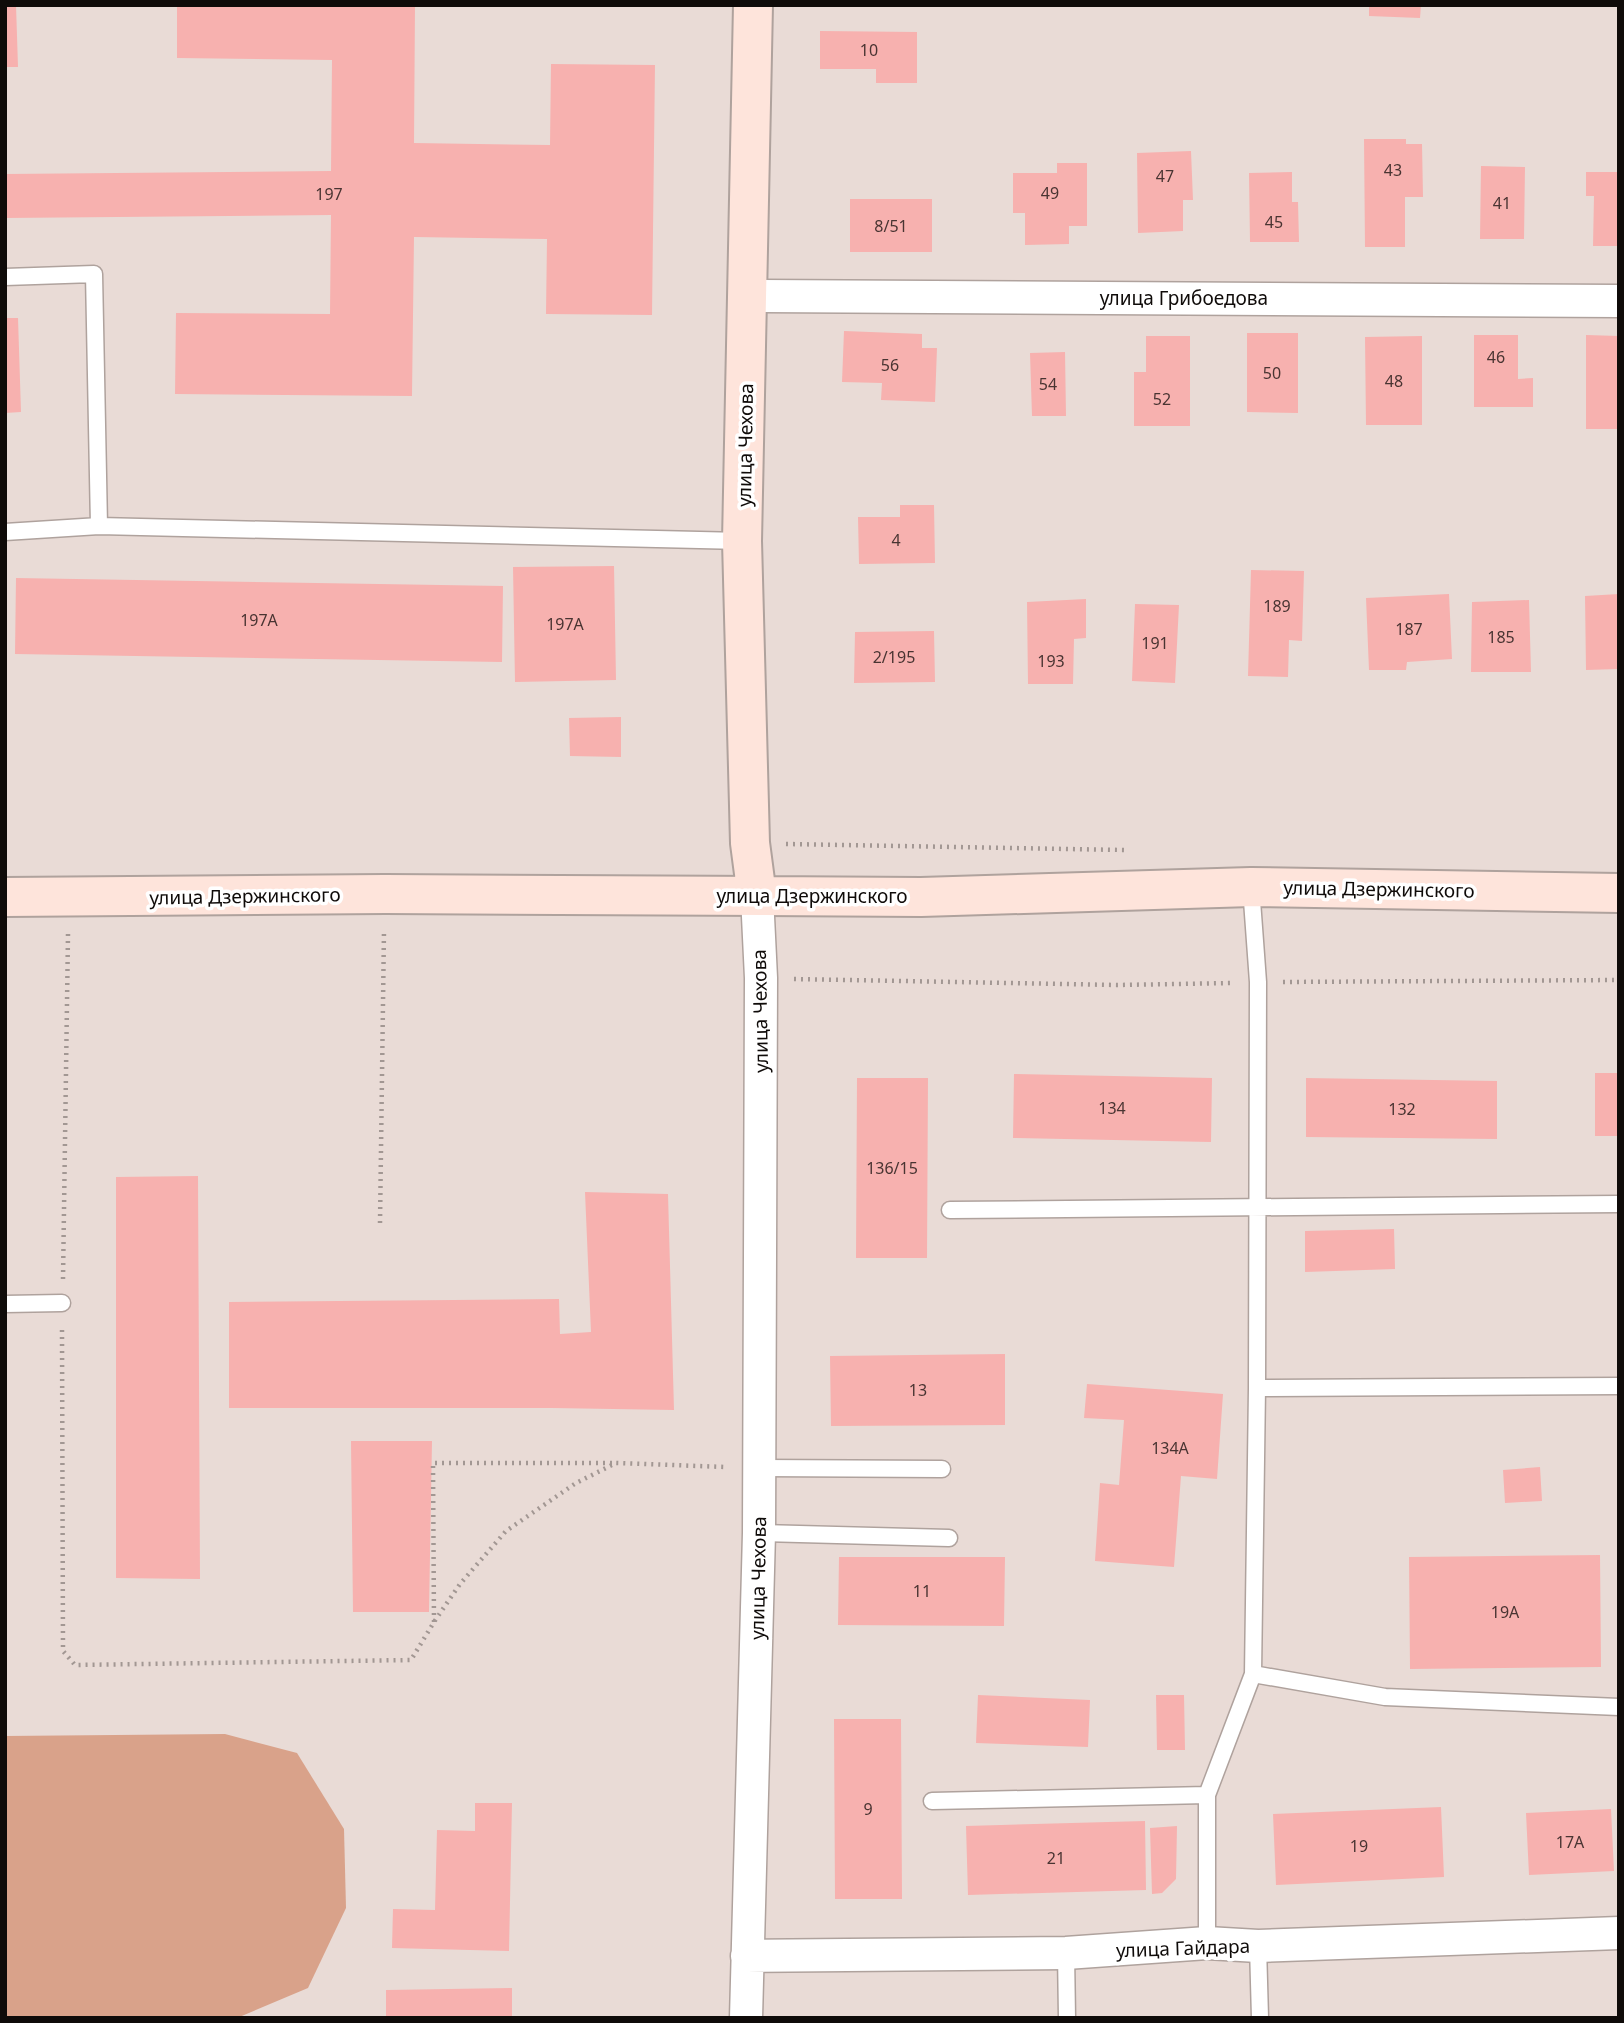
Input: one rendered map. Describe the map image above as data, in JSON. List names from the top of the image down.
{
  "streets": {
    "main road": ["улица Чехова", "улица Дзержинского"],
    "street": ["улица Грибоедова", "улица Гайдара"]
  },
  "crossings": [
    ["улица Грибоедова", "улица Чехова"],
    ["улица Чехова", "улица Дзержинского"],
    ["улица Чехова", "улица Гайдара"]
  ],
  "house_numbers": [
    "10",
    "43",
    "47",
    "49",
    "197",
    "41",
    "45",
    "8/51",
    "46",
    "56",
    "50",
    "48",
    "54",
    "52",
    "4",
    "189",
    "197А",
    "197А",
    "187",
    "185",
    "191",
    "2/195",
    "193",
    "134",
    "132",
    "136/15",
    "13",
    "134А",
    "11",
    "19А",
    "9",
    "17А",
    "19",
    "21"
  ]
}
